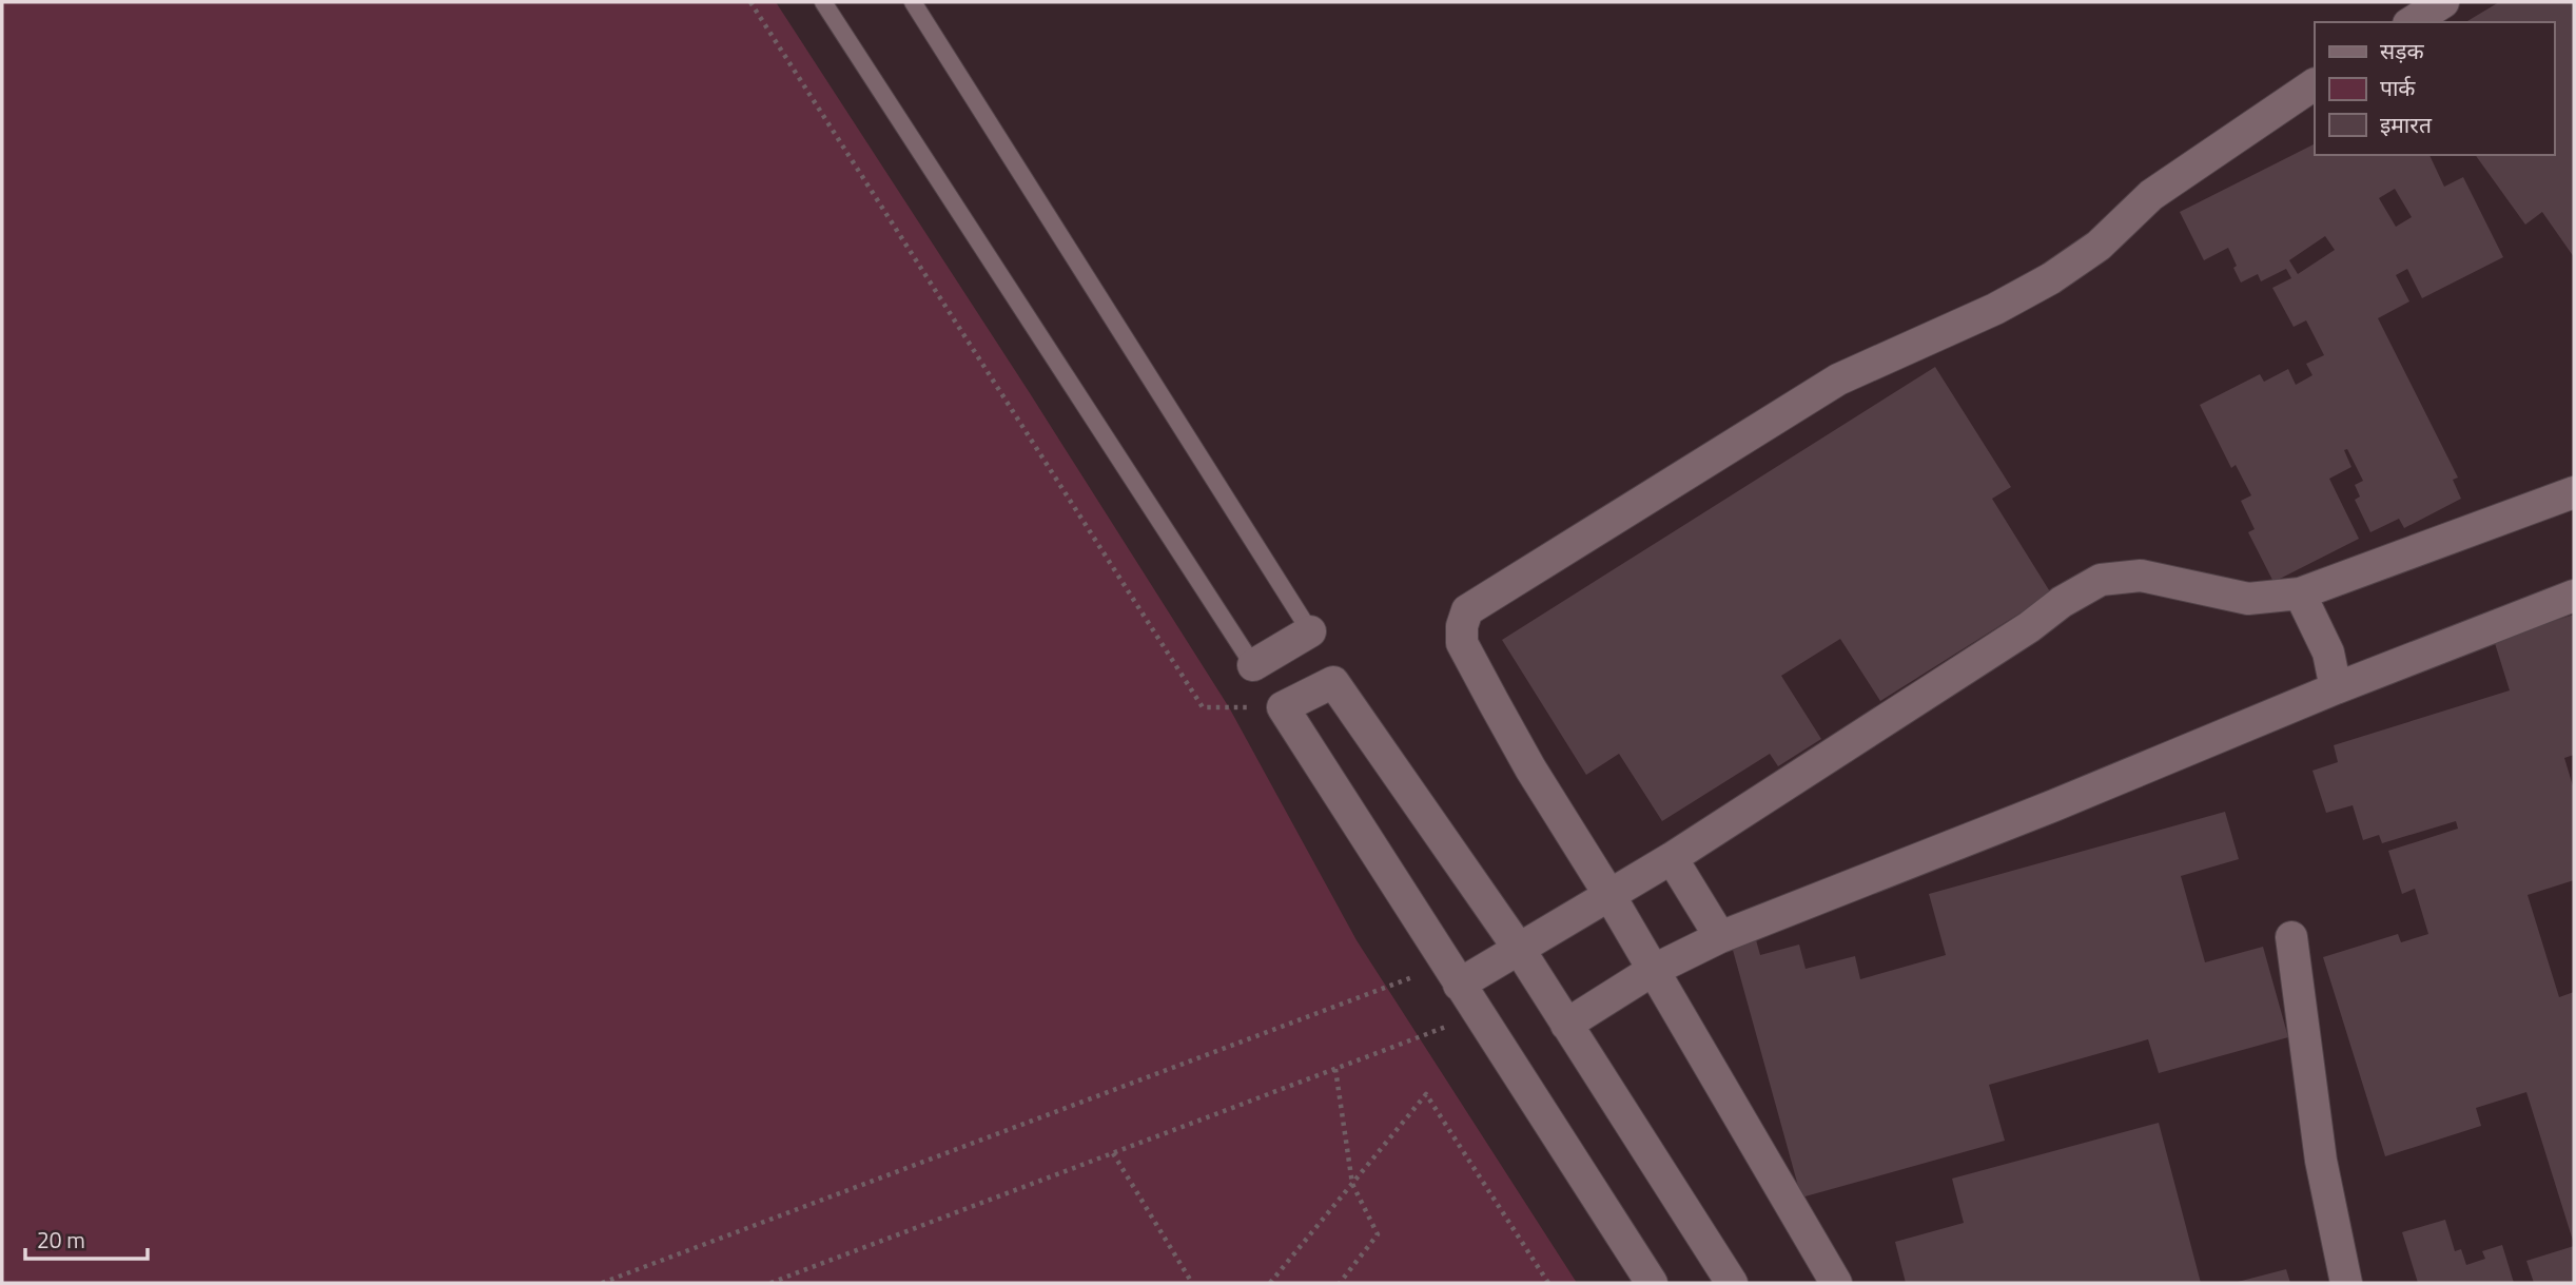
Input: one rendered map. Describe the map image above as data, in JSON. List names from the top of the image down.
{
  "legend": ["सड़क", "पार्क", "इमारत"],
  "scale_bar": "20 m"
}
